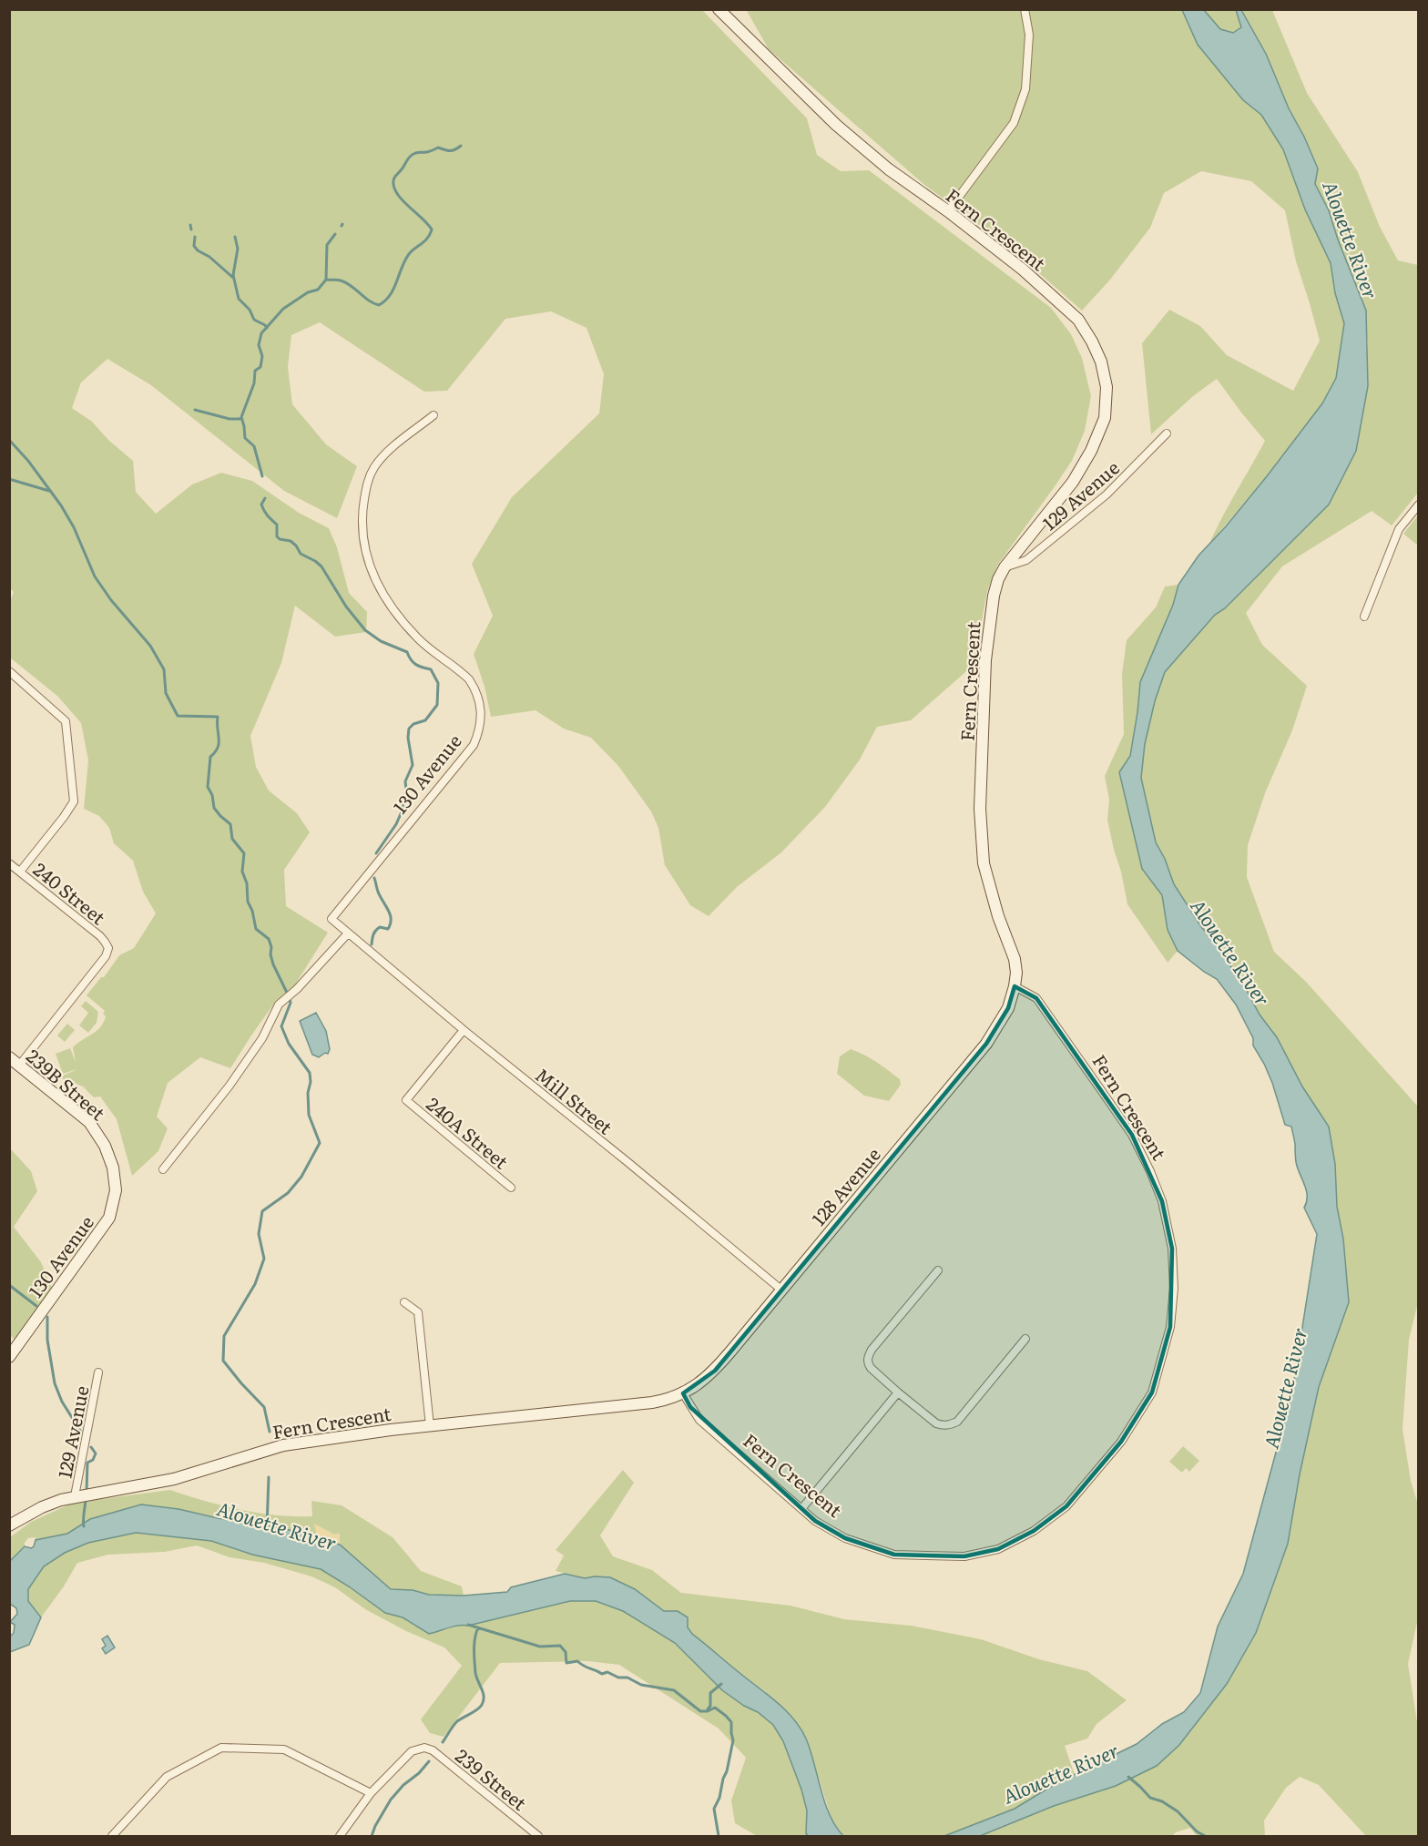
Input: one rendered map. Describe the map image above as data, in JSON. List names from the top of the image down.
{
  "streets": {
    "street": [
      "Fern Crescent",
      "129 Avenue",
      "130 Avenue",
      "240 Street",
      "239B Street",
      "Mill Street",
      "240A Street",
      "128 Avenue",
      "239 Street"
    ]
  },
  "crossings": [
    ["Fern Crescent", "129 Avenue"],
    ["Fern Crescent", "128 Avenue"],
    ["130 Avenue", "239B Street"],
    ["130 Avenue", "Mill Street"],
    ["240 Street", "239B Street"],
    ["Mill Street", "240A Street"],
    ["Mill Street", "128 Avenue"]
  ],
  "water": ["Alouette River"]
}
